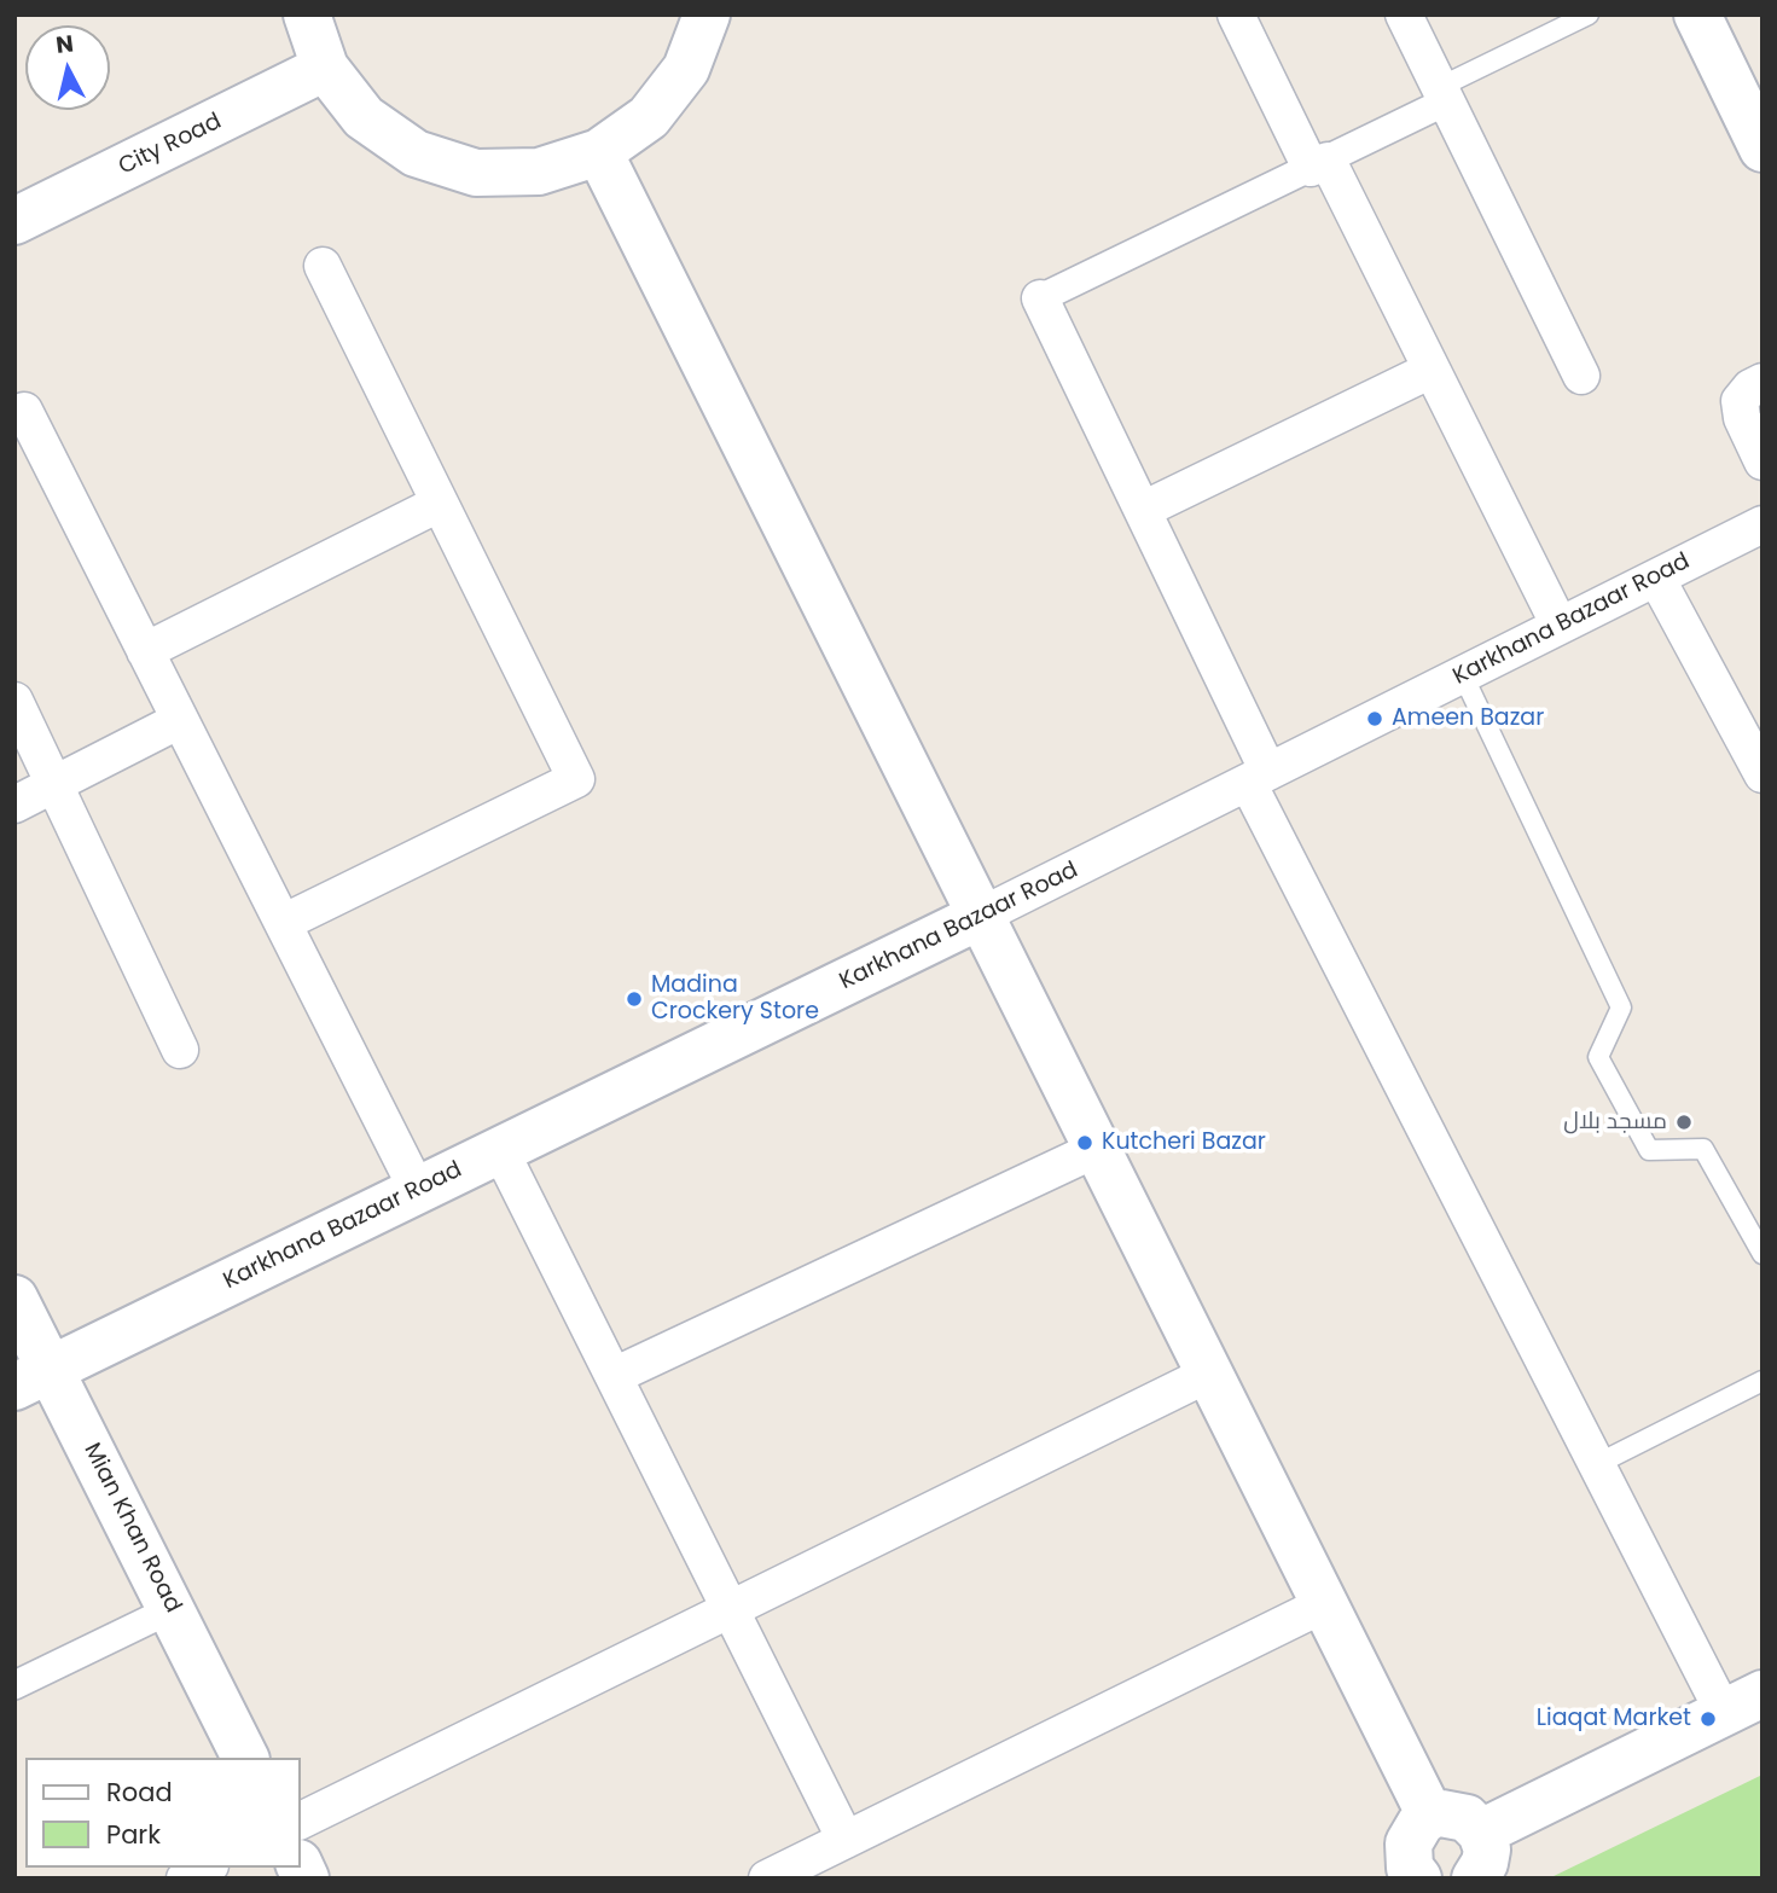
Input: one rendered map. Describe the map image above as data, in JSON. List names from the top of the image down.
{
  "streets": {
    "main road": ["City Road", "Karkhana Bazaar Road", "Mian Khan Road"]
  },
  "crossings": [
    ["Karkhana Bazaar Road", "Mian Khan Road"]
  ],
  "places": [
    "Ameen Bazar",
    "Madina Crockery Store",
    "مسجد بلال",
    "Kutcheri Bazar",
    "Liaqat Market"
  ],
  "legend": ["Road", "Park"],
  "north": "top"
}
